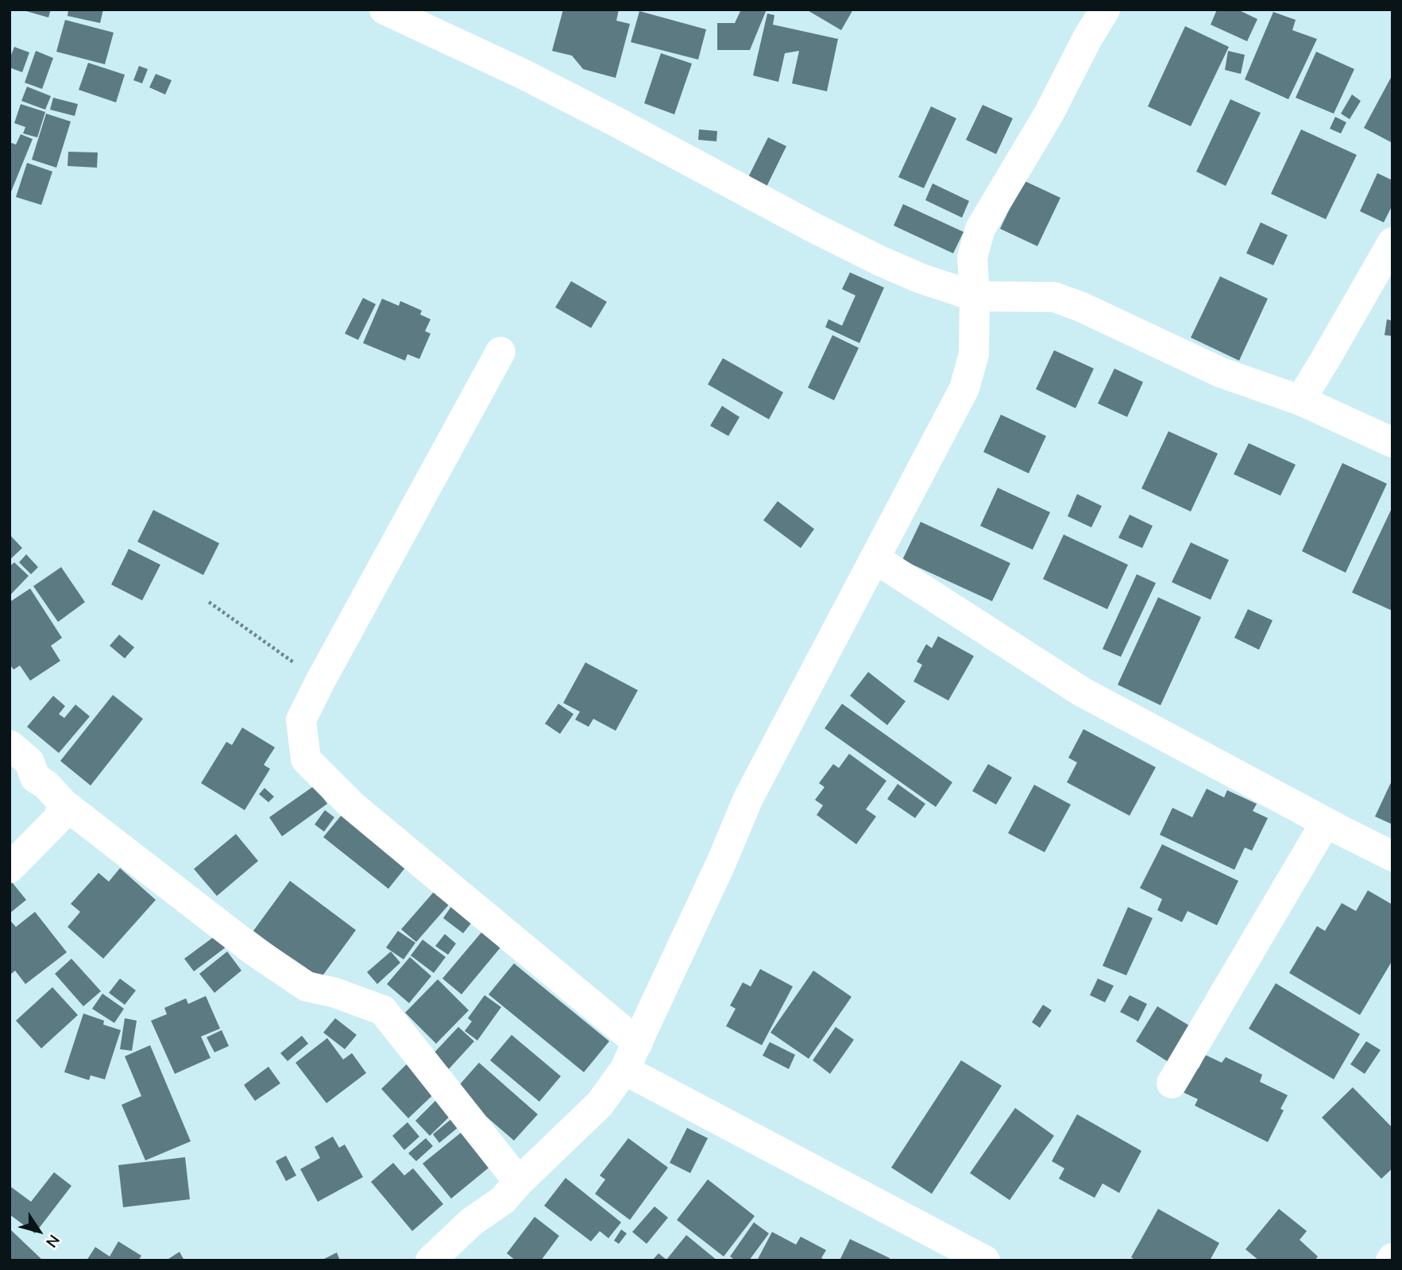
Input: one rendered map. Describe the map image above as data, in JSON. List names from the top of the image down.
{
  "north": "bottom right"
}
